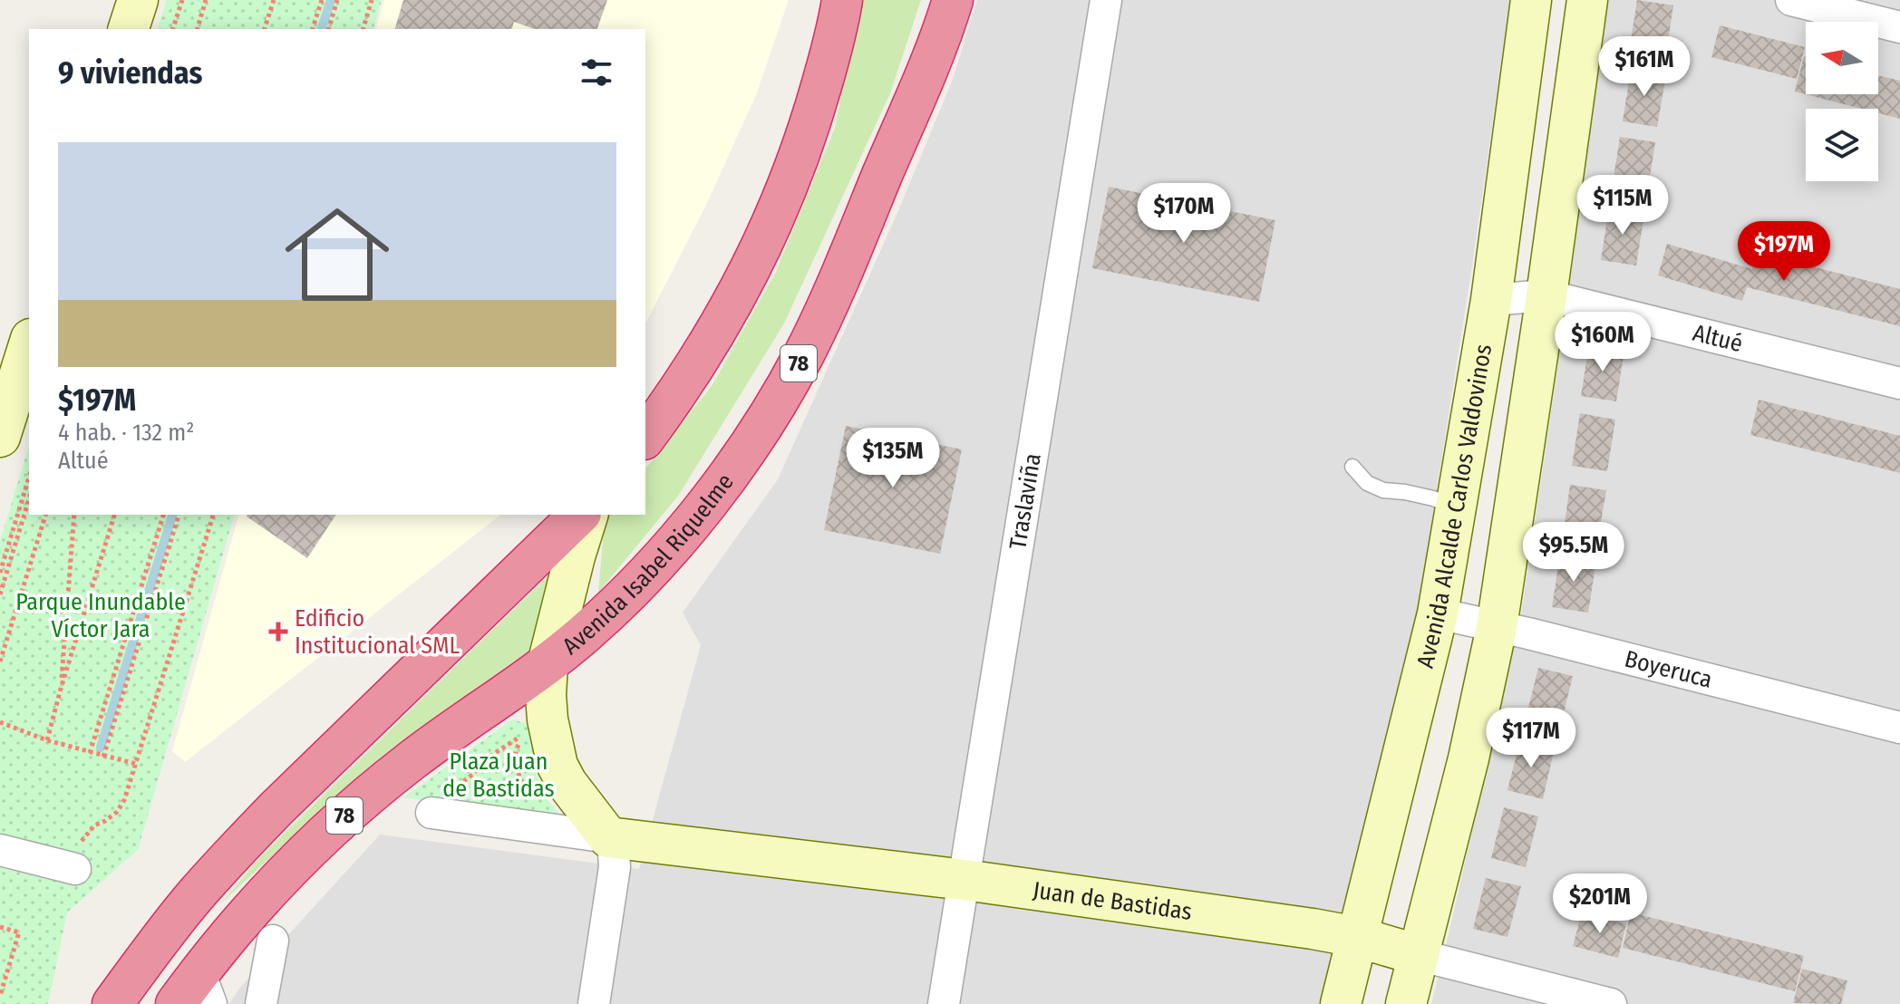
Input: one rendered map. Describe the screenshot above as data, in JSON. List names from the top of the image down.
{
  "streets": {
    "highway": ["78", "Avenida Isabel Riquelme"],
    "main road": ["Avenida Alcalde Carlos Valdovinos", "Juan de Bastidas"],
    "street": ["Altué", "Traslaviña", "Boyeruca"]
  },
  "crossings": [
    ["Altué", "Avenida Alcalde Carlos Valdovinos"],
    ["Traslaviña", "Juan de Bastidas"],
    ["Avenida Alcalde Carlos Valdovinos", "Boyeruca"],
    ["Avenida Alcalde Carlos Valdovinos", "Juan de Bastidas"]
  ],
  "parks": ["Parque Inundable Víctor Jara", "Plaza Juan de Bastidas"],
  "places": {
    "health": ["Edificio Institucional SML"]
  },
  "north": "left",
  "page": {
    "heading": "9 viviendas",
    "price": [
      "$161M",
      "$115M",
      "$170M",
      "$197M",
      "$160M",
      "$135M",
      "$95.5M",
      "$117M",
      "$201M"
    ],
    "list": [
      {
        "name": "$197M",
        "note": "4 hab. · 132 m² · Altué"
      }
    ]
  }
}
